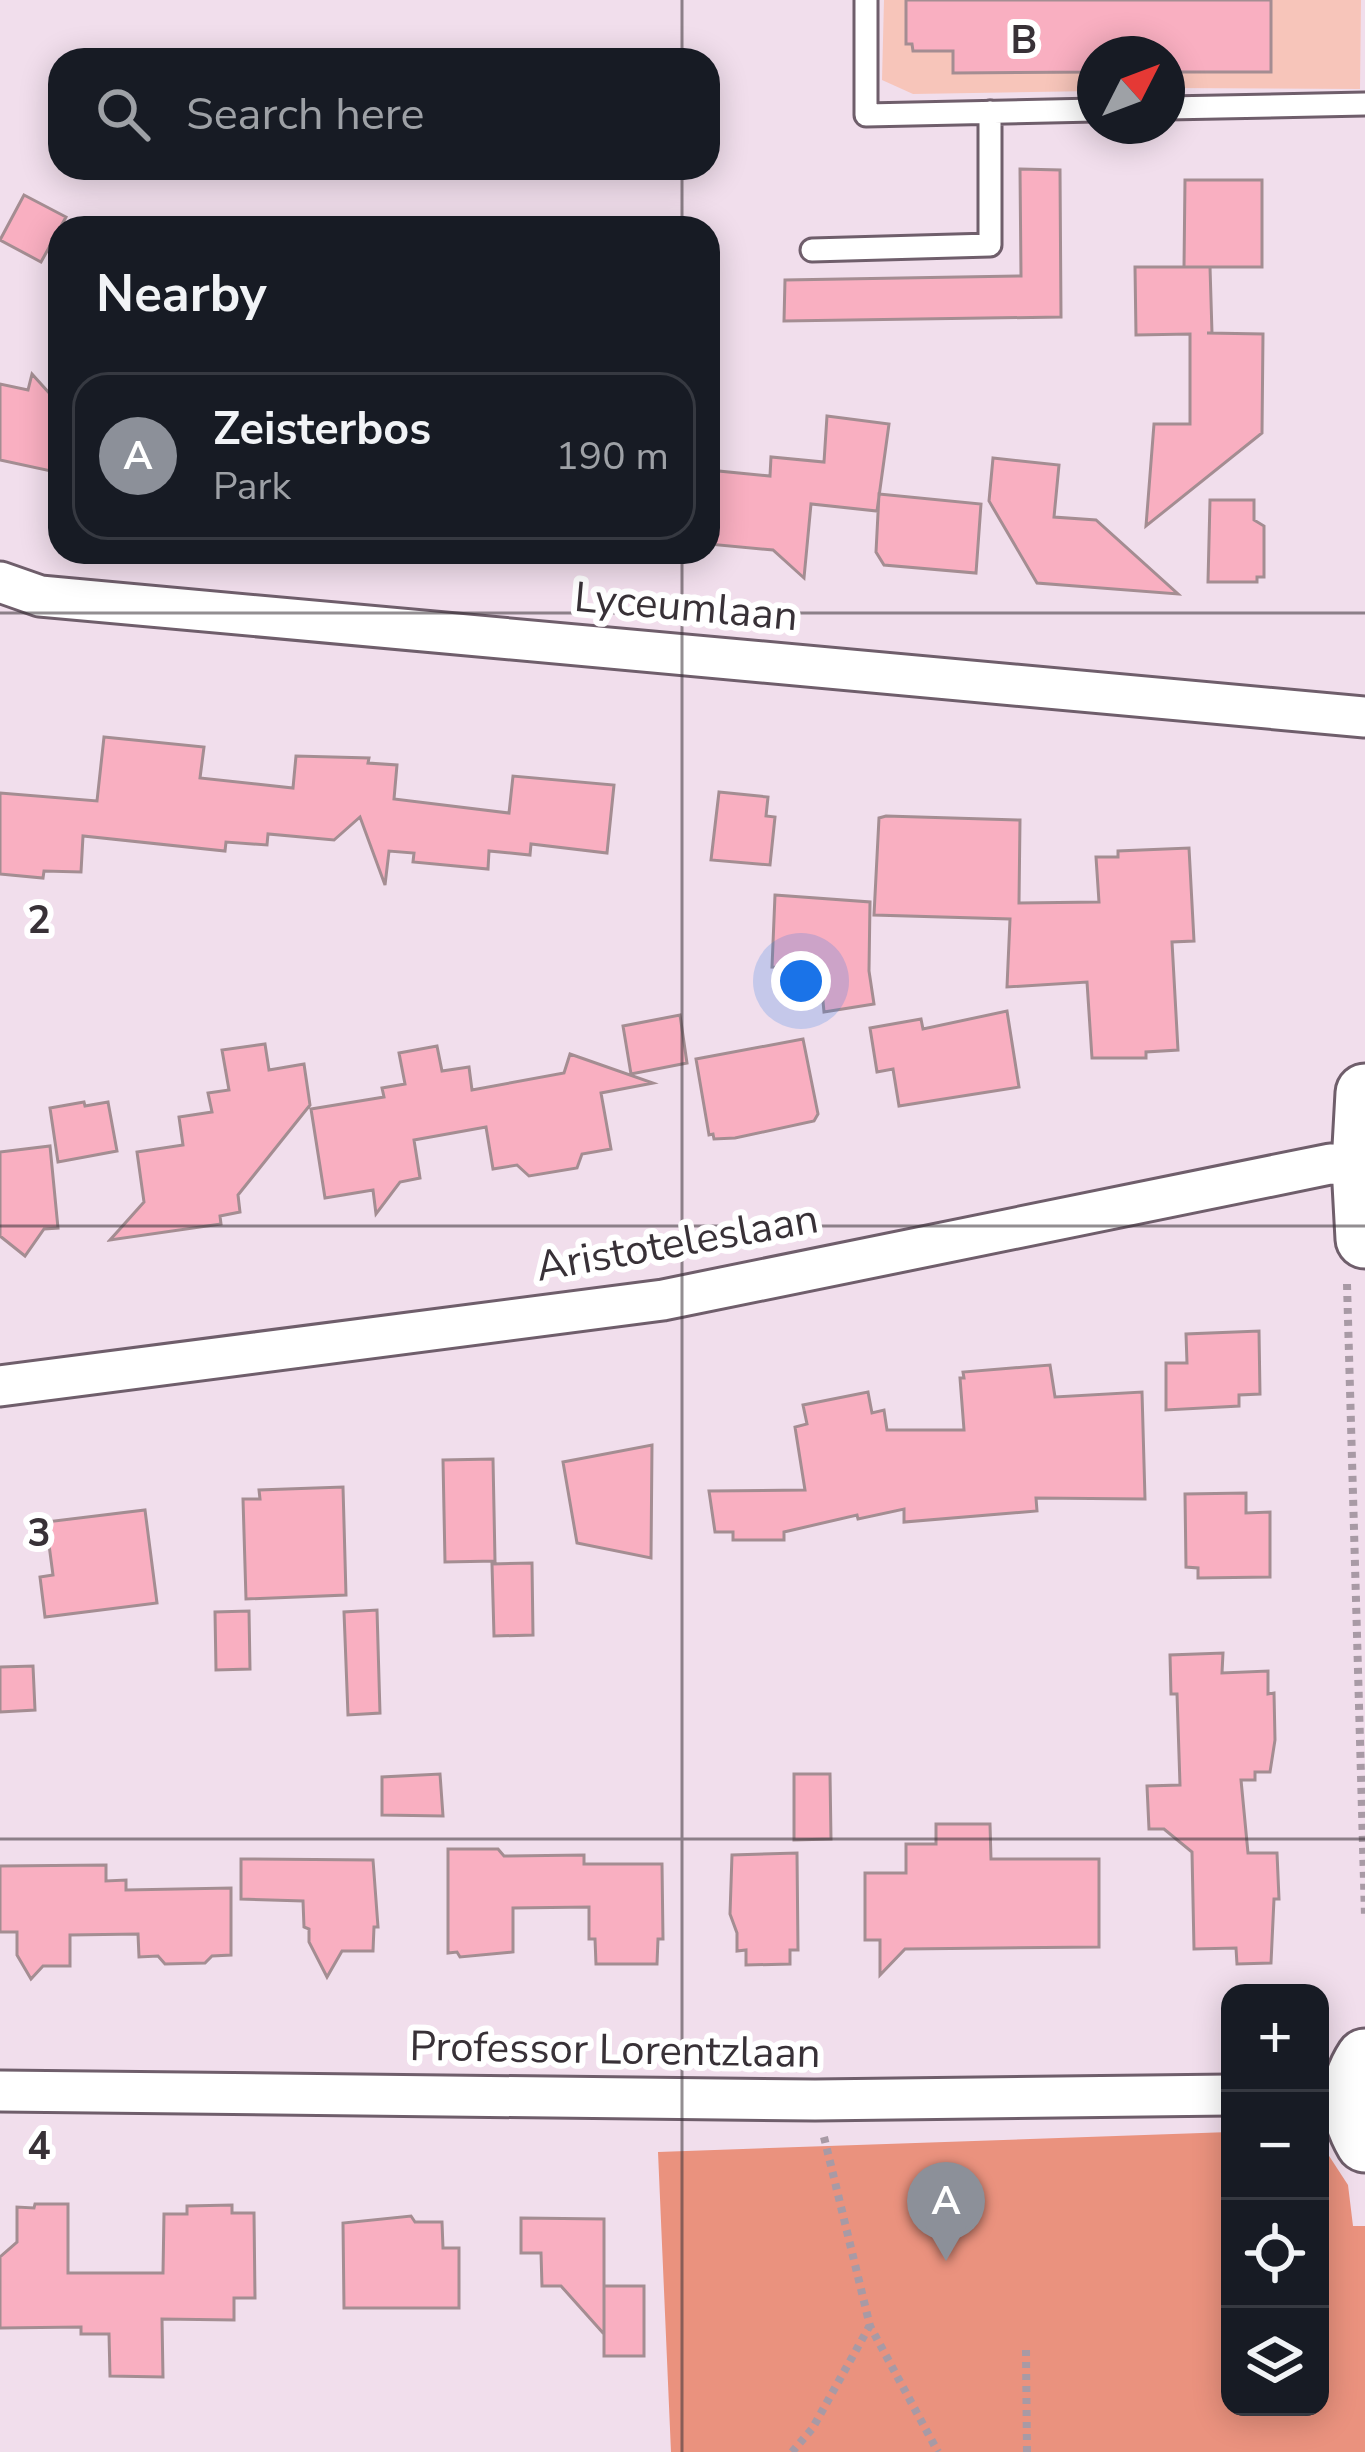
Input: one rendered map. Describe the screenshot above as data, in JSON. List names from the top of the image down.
{
  "streets": {
    "street": ["Lyceumlaan", "Aristoteleslaan", "Professor Lorentzlaan"]
  },
  "north": "top right",
  "page": {
    "search": "Search here",
    "heading": "Nearby",
    "list": [
      {
        "mark": "A",
        "name": "Zeisterbos",
        "note": "Park",
        "value": "190 m"
      }
    ],
    "map_buttons": ["+", "−"],
    "pins": "A"
  },
  "grid": {
    "columns": ["B"],
    "rows": ["2", "3", "4"]
  }
}
